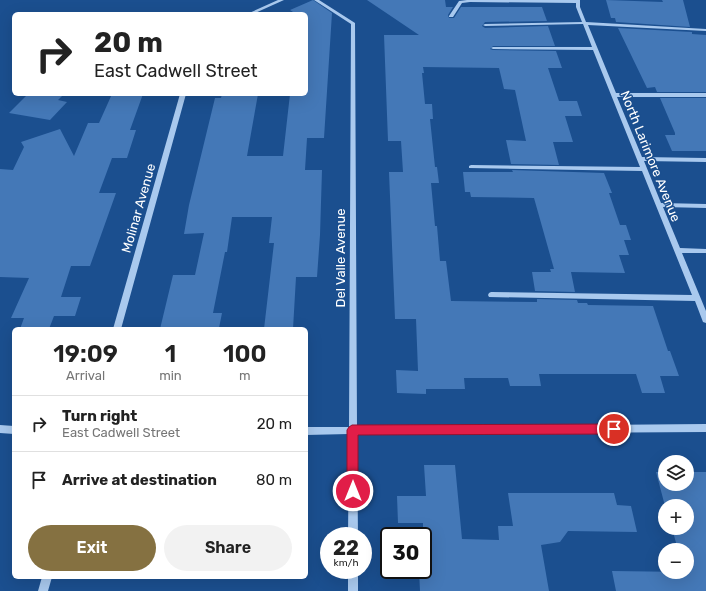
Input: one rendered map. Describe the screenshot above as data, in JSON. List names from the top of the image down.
{
  "streets": {
    "street": ["North Larimore Avenue", "Molinar Avenue", "Del Valle Avenue"]
  },
  "page": {
    "turn": ["20 m", "East Cadwell Street"],
    "eta": [
      "19:09",
      "Arrival",
      "1",
      "min",
      "100",
      "m"
    ],
    "list": [
      {
        "name": "Turn right",
        "note": "East Cadwell Street",
        "value": "20 m"
      },
      {
        "name": "Arrive at destination",
        "value": "80 m"
      }
    ],
    "map_buttons": ["+", "−"],
    "buttons": ["Exit", "Share"],
    "speed": "22 km/h",
    "limit": "30"
  }
}
